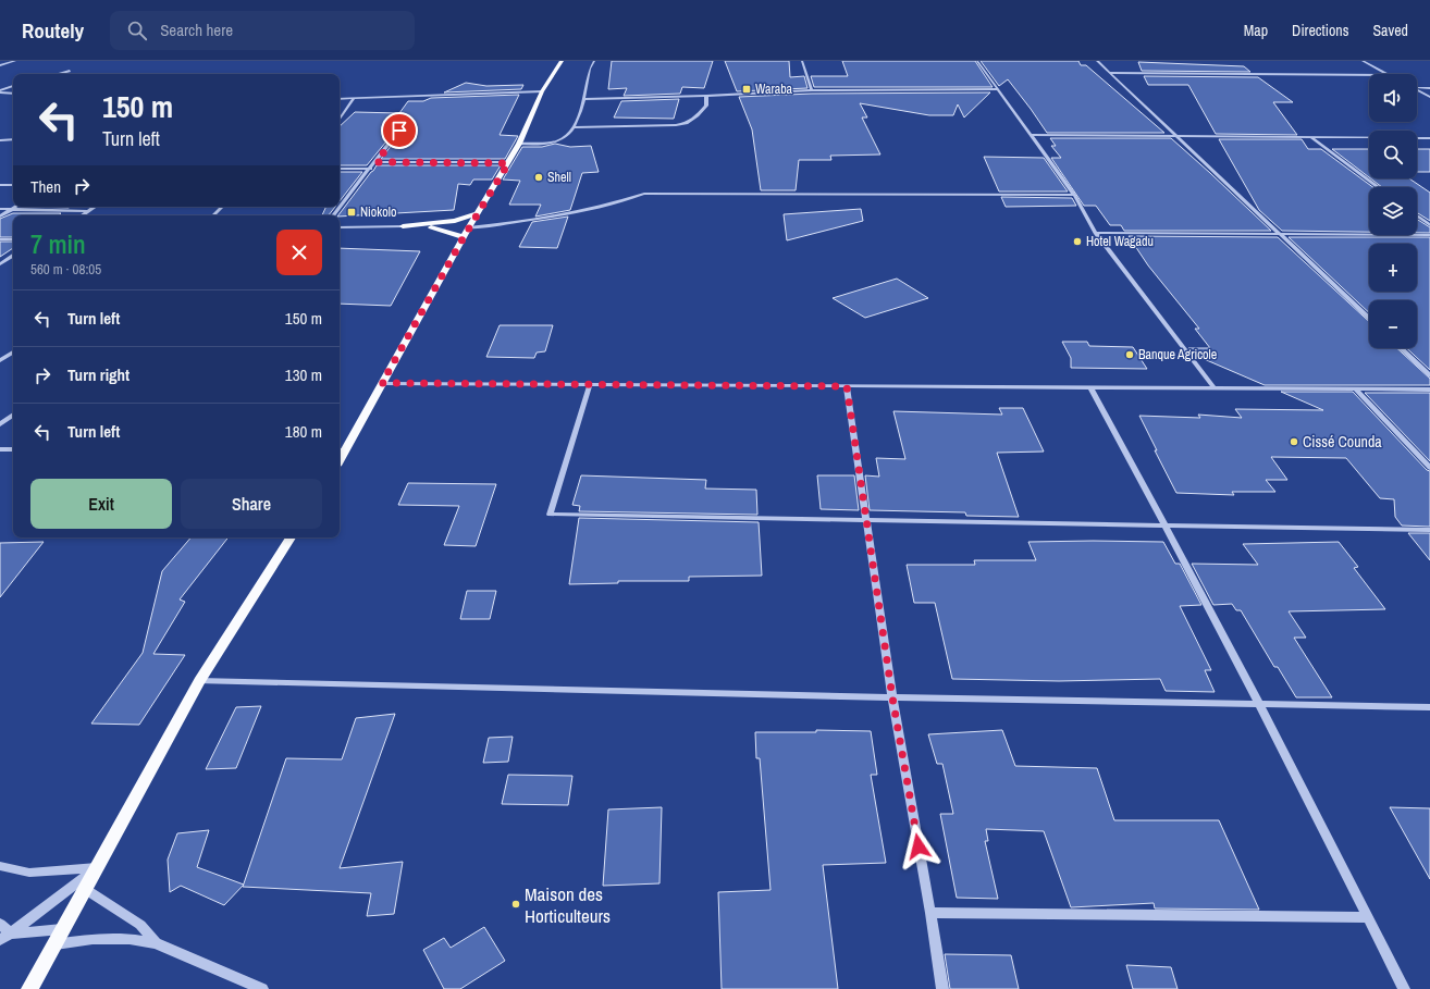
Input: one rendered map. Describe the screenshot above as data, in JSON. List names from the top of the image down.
{
  "places": {
    "transit": ["Waraba", "Niokolo"],
    "other": [
      "Shell",
      "Hotel Wagadu",
      "Banque Agricole",
      "Cissé Counda",
      "Maison des Horticulteurs"
    ]
  },
  "page": {
    "header": "Routely",
    "search": "Search here",
    "nav": ["Map", "Directions", "Saved"],
    "map_buttons": ["+", "−"],
    "turn": ["150 m", "Turn left"],
    "then": "Then",
    "heading": ["7 min", "560 m · 08:05"],
    "list": [
      {
        "name": "Turn left",
        "value": "150 m"
      },
      {
        "name": "Turn right",
        "value": "130 m"
      },
      {
        "name": "Turn left",
        "value": "180 m"
      }
    ],
    "buttons": ["Exit", "Share"]
  }
}
